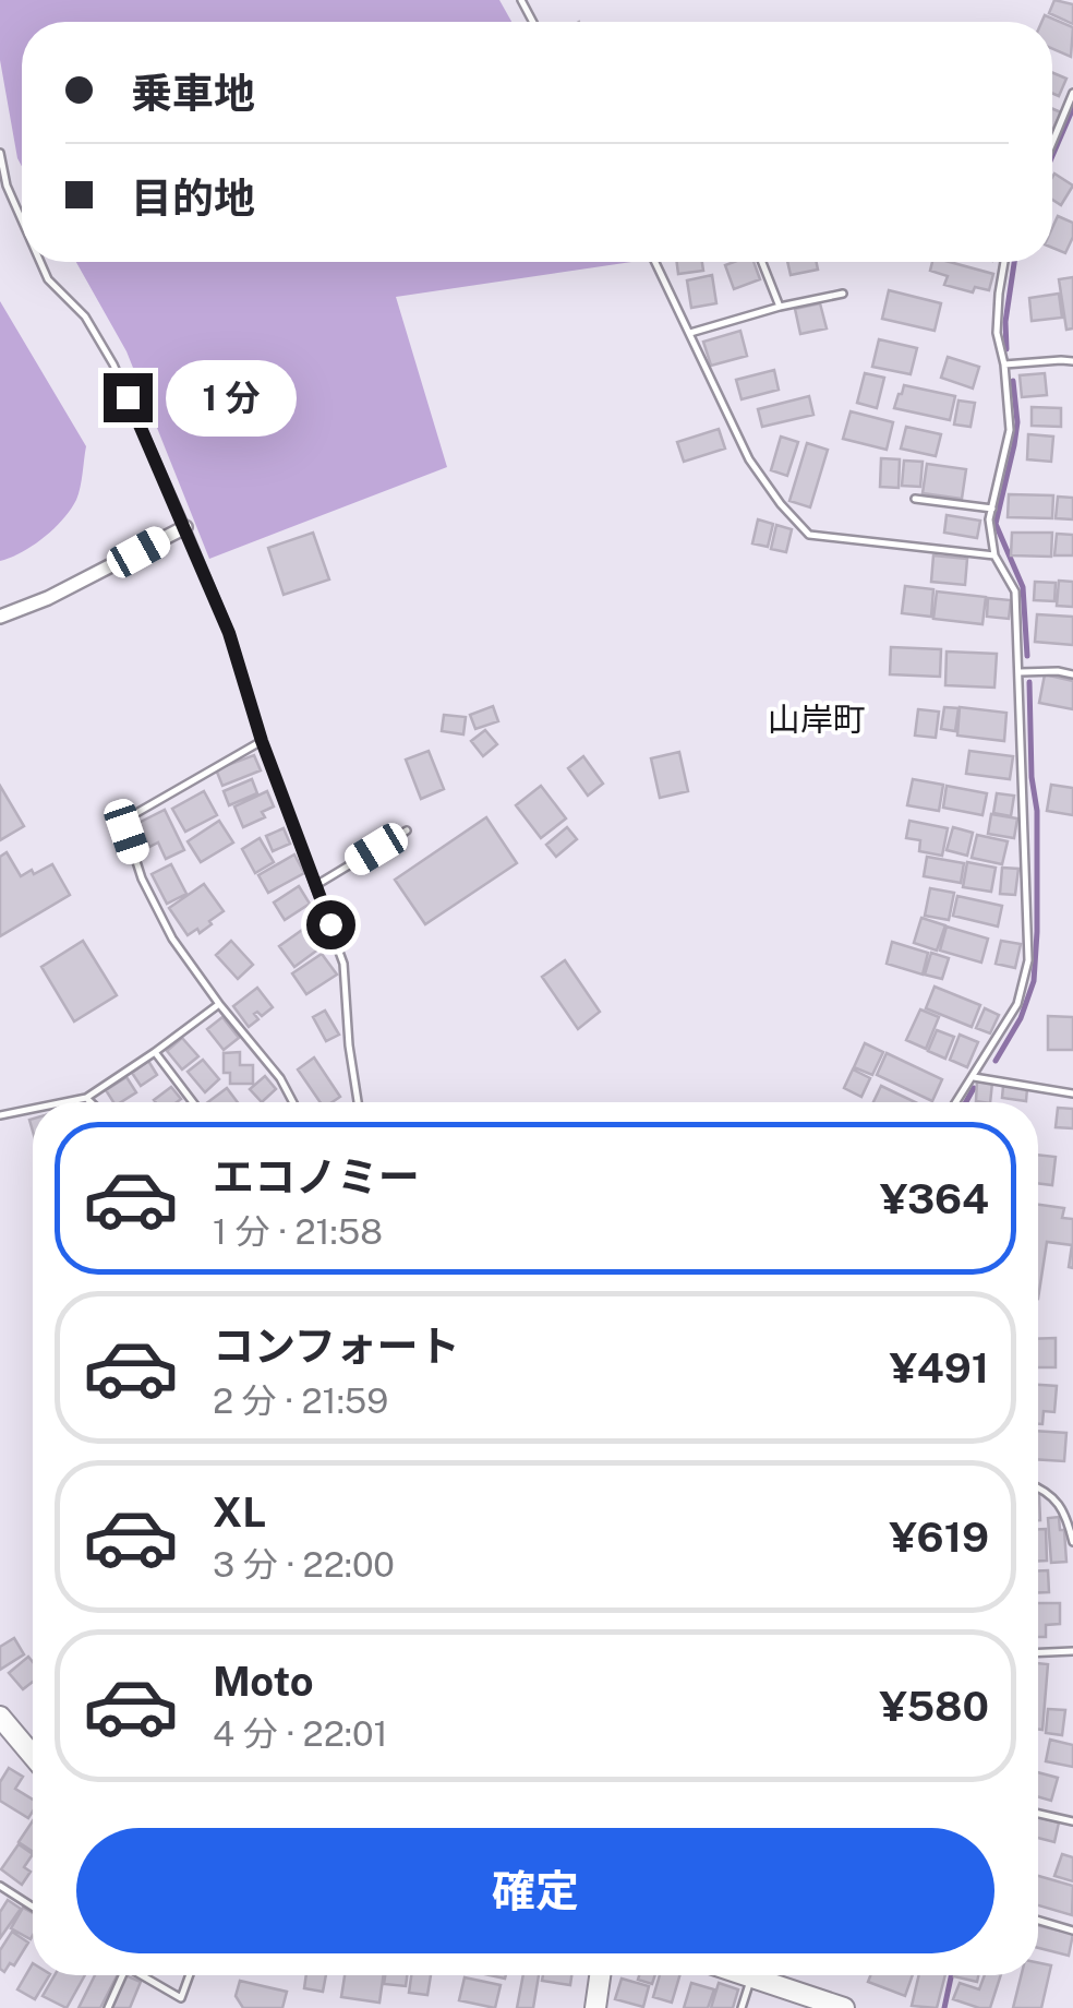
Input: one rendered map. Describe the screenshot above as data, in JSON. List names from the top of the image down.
{
  "districts": ["山岸町"],
  "page": {
    "banner": ["乗車地", "目的地"],
    "bubble": "1 分",
    "list": [
      {
        "name": "エコノミー",
        "note": "1 分 · 21:58",
        "value": "¥364"
      },
      {
        "name": "コンフォート",
        "note": "2 分 · 21:59",
        "value": "¥491"
      },
      {
        "name": "XL",
        "note": "3 分 · 22:00",
        "value": "¥619"
      },
      {
        "name": "Moto",
        "note": "4 分 · 22:01",
        "value": "¥580"
      }
    ],
    "buttons": "確定"
  }
}
